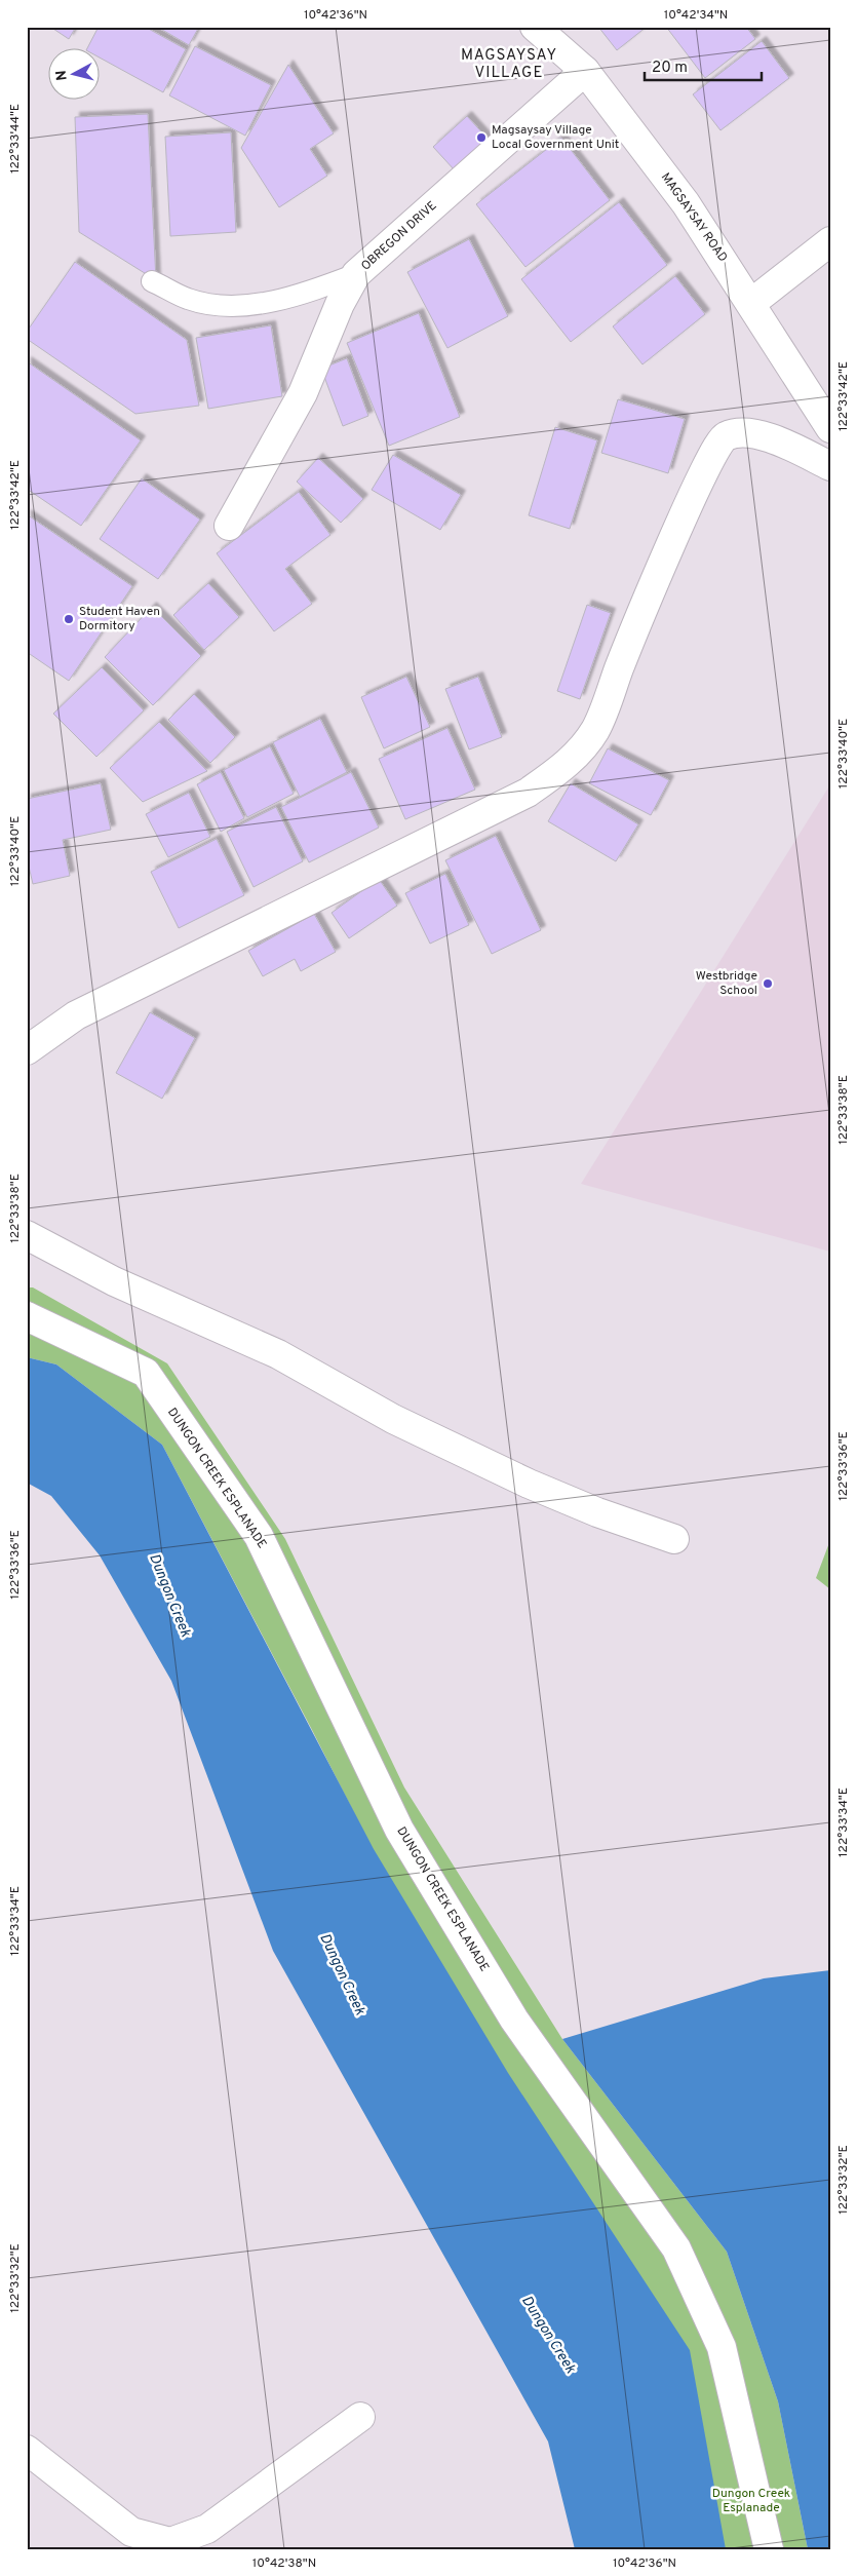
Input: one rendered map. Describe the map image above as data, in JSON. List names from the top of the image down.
{
  "streets": {
    "street": ["MAGSAYSAY ROAD", "OBREGON DRIVE", "DUNGON CREEK ESPLANADE"]
  },
  "crossings": [
    ["MAGSAYSAY ROAD", "OBREGON DRIVE"]
  ],
  "districts": ["MAGSAYSAY VILLAGE"],
  "water": ["Dungon Creek"],
  "parks": ["Dungon Creek Esplanade"],
  "places": ["Magsaysay Village Local Government Unit", "Student Haven Dormitory", "Westbridge School"],
  "scale_bar": "20 m",
  "north": "left",
  "coordinates": [
    "10°42'36\"N",
    "10°42'34\"N",
    "122°33'44\"E",
    "122°33'42\"E",
    "122°33'40\"E",
    "122°33'38\"E",
    "122°33'36\"E",
    "122°33'34\"E",
    "122°33'32\"E",
    "10°42'38\"N"
  ]
}
